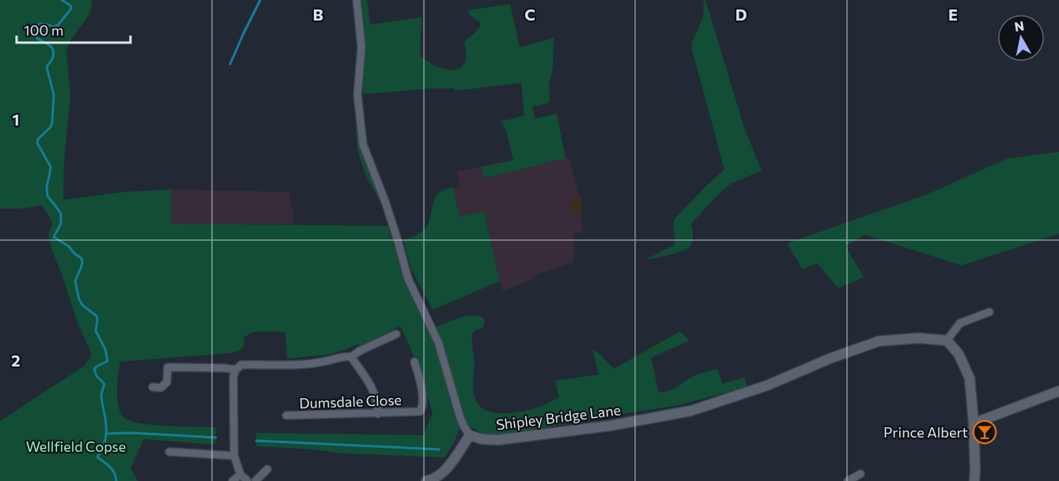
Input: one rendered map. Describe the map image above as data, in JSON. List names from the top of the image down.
{
  "streets": {
    "street": ["Dumsdale Close", "Shipley Bridge Lane"]
  },
  "parks": ["Wellfield Copse"],
  "places": {
    "bar": ["Prince Albert"]
  },
  "scale_bar": "100 m",
  "north": "top",
  "grid": {
    "columns": [
      "B",
      "C",
      "D",
      "E"
    ],
    "rows": ["1", "2"]
  }
}
